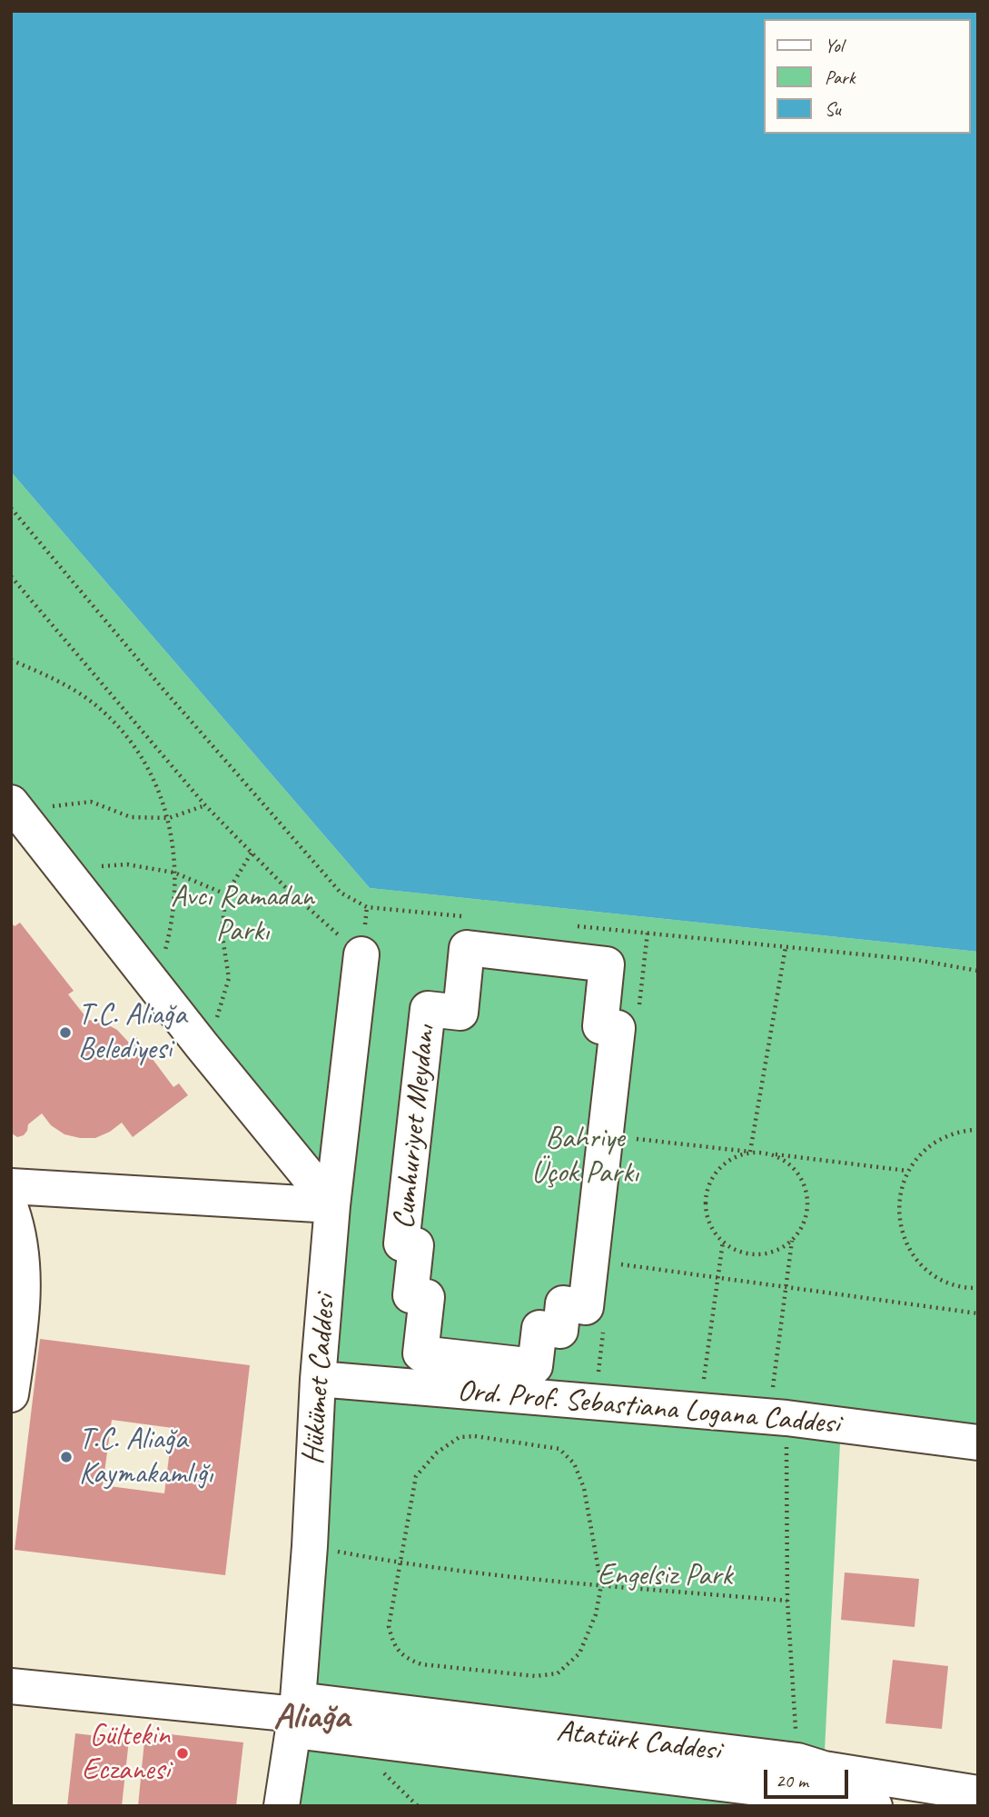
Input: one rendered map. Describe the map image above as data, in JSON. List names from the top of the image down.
{
  "streets": {
    "street": [
      "Cumhuriyet Meydanı",
      "Hükümet Caddesi",
      "Ord. Prof. Sebastiana Logana Caddesi",
      "Atatürk Caddesi"
    ]
  },
  "crossings": [
    ["Hükümet Caddesi", "Ord. Prof. Sebastiana Logana Caddesi"],
    ["Hükümet Caddesi", "Atatürk Caddesi"]
  ],
  "districts": ["Aliağa"],
  "parks": ["Avcı Ramadan Parkı", "Bahriye Üçok Parkı", "Engelsiz Park"],
  "places": ["T.C. Aliağa Belediyesi", "T.C. Aliağa Kaymakamlığı", "Gültekin Eczanesi"],
  "legend": ["Yol", "Park", "Su"],
  "scale_bar": "20 m"
}
